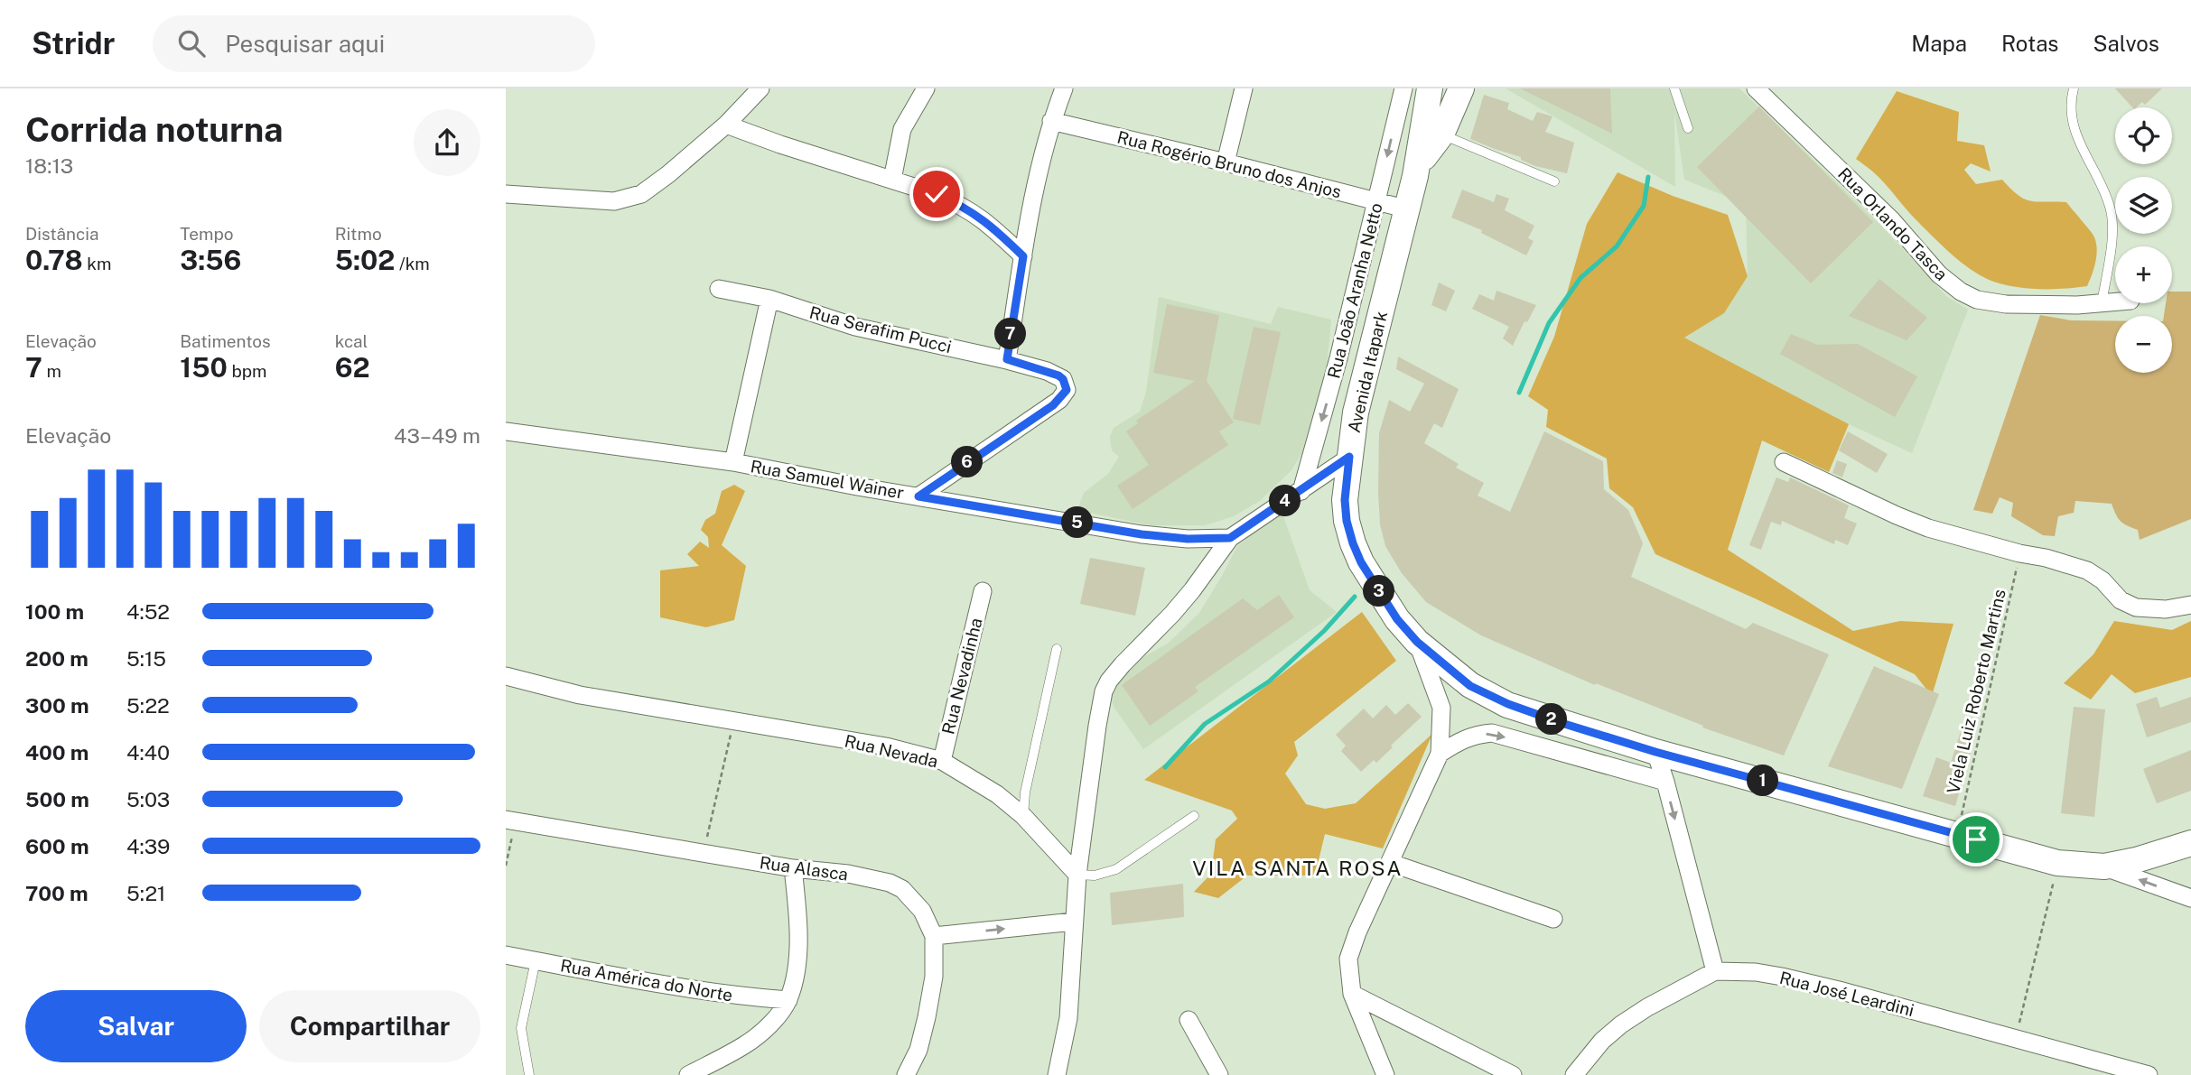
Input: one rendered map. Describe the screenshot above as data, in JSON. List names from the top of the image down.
{
  "streets": {
    "main road": ["Avenida Itapark"],
    "street": [
      "Rua Rogério Bruno dos Anjos",
      "Rua Orlando Tasca",
      "Rua João Aranha Netto",
      "Rua Serafim Pucci",
      "Rua Samuel Wainer",
      "Rua Nevadinha",
      "Rua Nevada",
      "Rua Alasca",
      "Rua América do Norte",
      "Rua José Leardini"
    ],
    "path": ["Viela Luiz Roberto Martins"]
  },
  "crossings": [
    ["Rua Rogério Bruno dos Anjos", "Rua João Aranha Netto"],
    ["Rua Rogério Bruno dos Anjos", "Avenida Itapark"],
    ["Rua Serafim Pucci", "Rua Samuel Wainer"],
    ["Avenida Itapark", "Viela Luiz Roberto Martins"],
    ["Rua Nevadinha", "Rua Nevada"]
  ],
  "one_way": ["Rua João Aranha Netto"],
  "districts": ["VILA SANTA ROSA"],
  "page": {
    "header": "Stridr",
    "search": "Pesquisar aqui",
    "nav": ["Mapa", "Rotas", "Salvos"],
    "heading": ["Corrida noturna", "18:13"],
    "map_buttons": ["+", "−"],
    "stats": [
      ["Distância", "0.78 km"],
      ["Tempo", "3:56"],
      ["Ritmo", "5:02 /km"],
      ["Elevação", "7 m"],
      ["Batimentos", "150 bpm"],
      ["kcal", "62"]
    ],
    "pins": [
      "7",
      "6",
      "4",
      "5",
      "3",
      "2",
      "1"
    ],
    "chart": ["Elevação", "43–49 m"],
    "list": [
      {
        "name": "100 m",
        "note": "4:52"
      },
      {
        "name": "200 m",
        "note": "5:15"
      },
      {
        "name": "300 m",
        "note": "5:22"
      },
      {
        "name": "400 m",
        "note": "4:40"
      },
      {
        "name": "500 m",
        "note": "5:03"
      },
      {
        "name": "600 m",
        "note": "4:39"
      },
      {
        "name": "700 m",
        "note": "5:21"
      }
    ],
    "buttons": ["Salvar", "Compartilhar"]
  }
}
